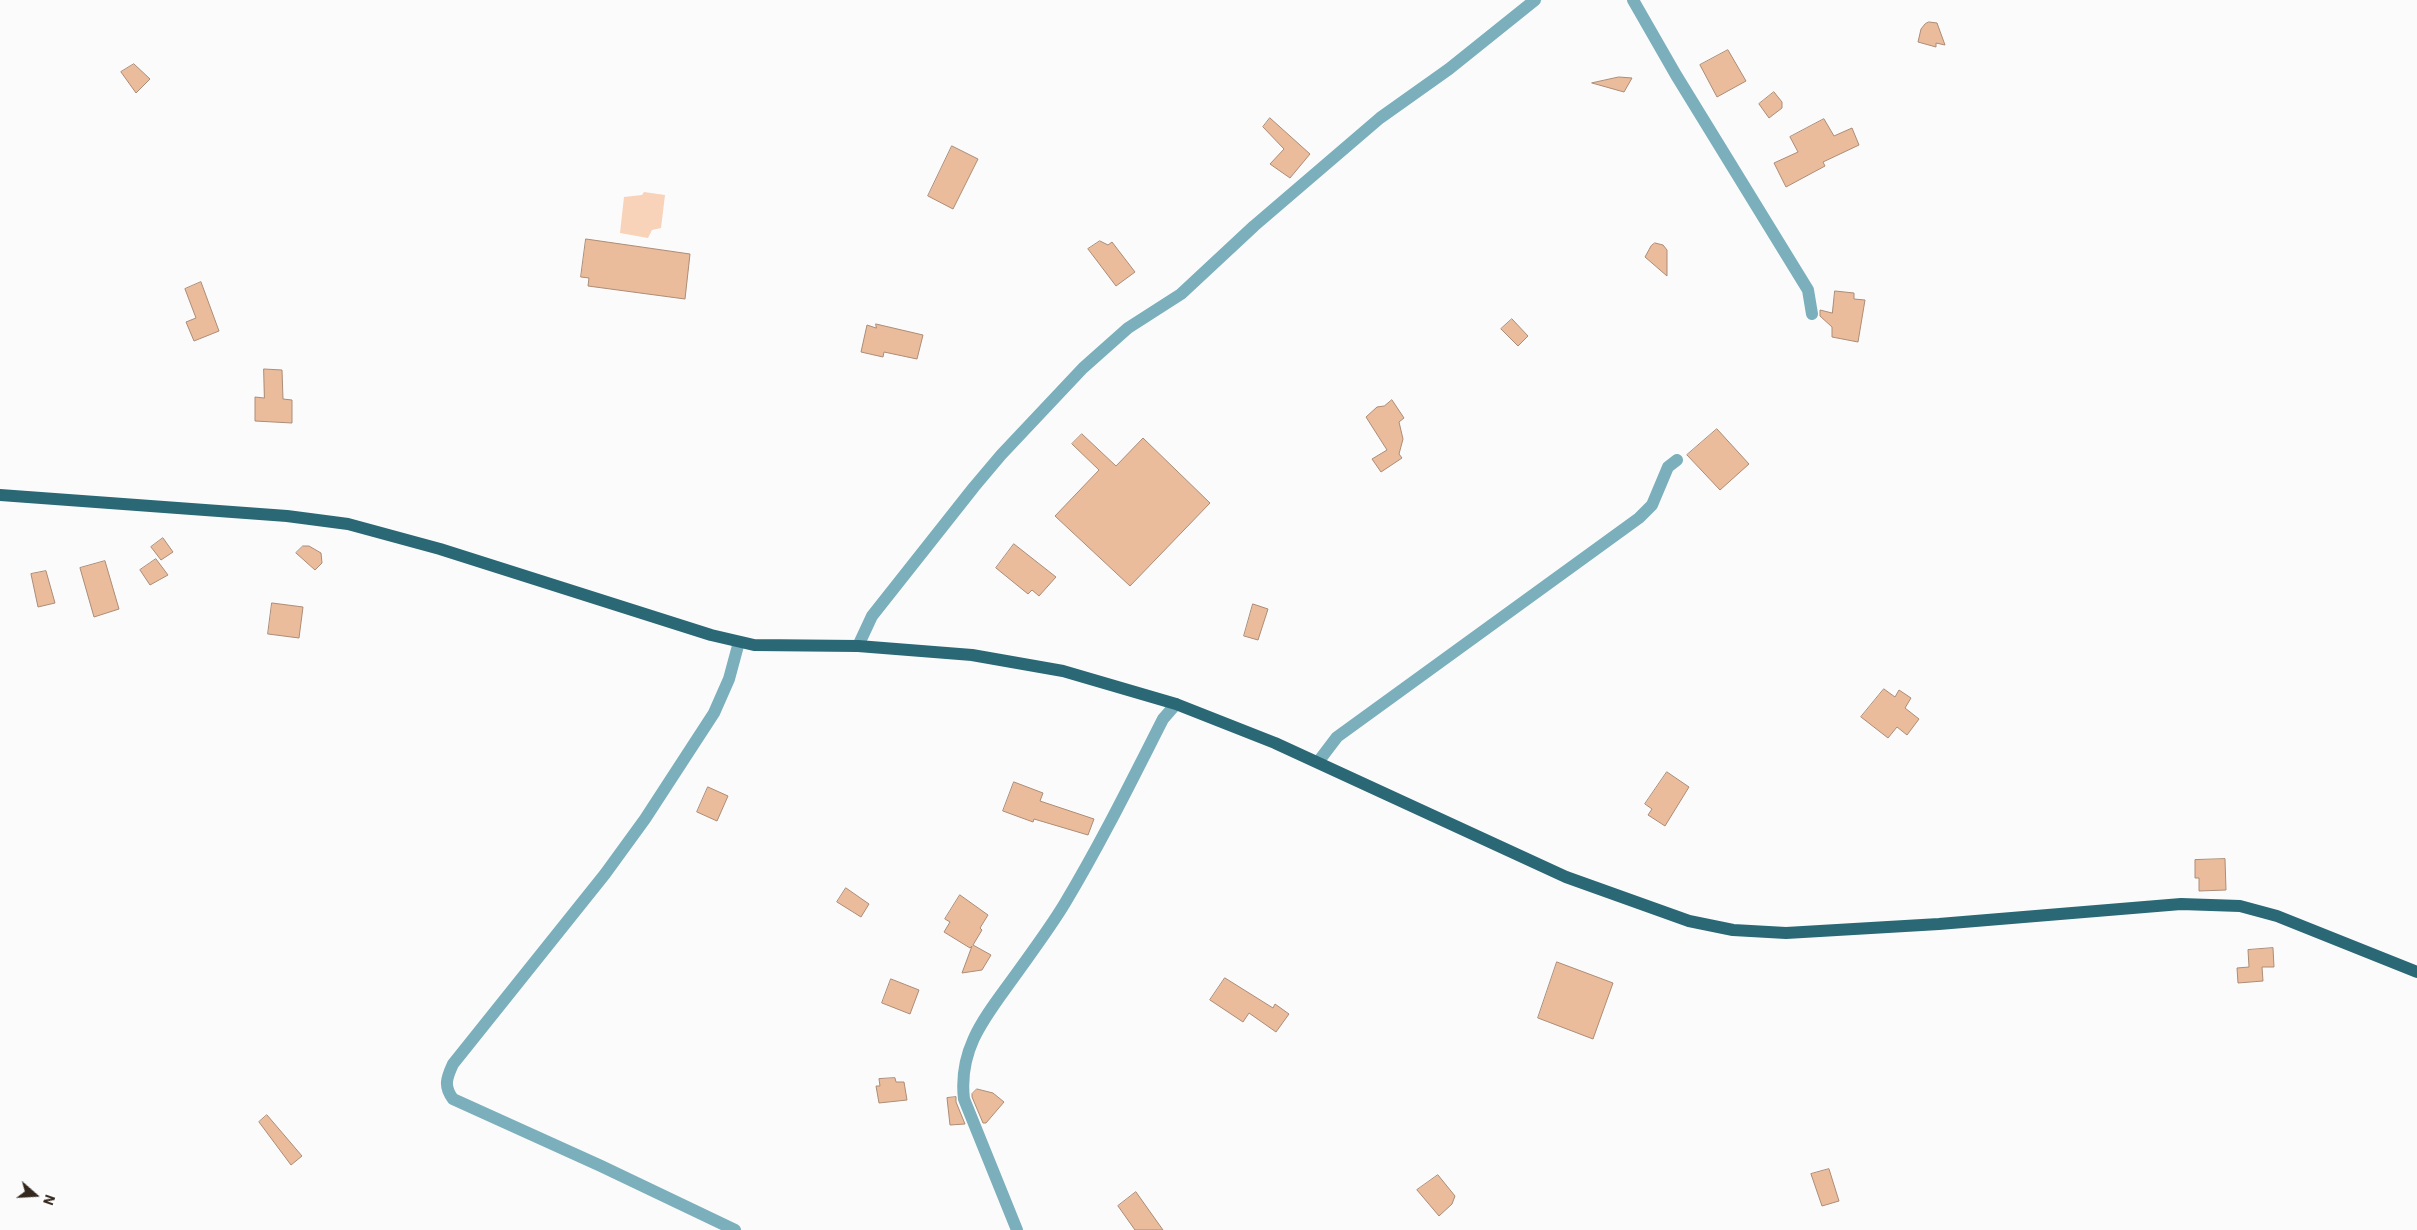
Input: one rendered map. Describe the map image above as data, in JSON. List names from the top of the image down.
{
  "north": "right"
}
